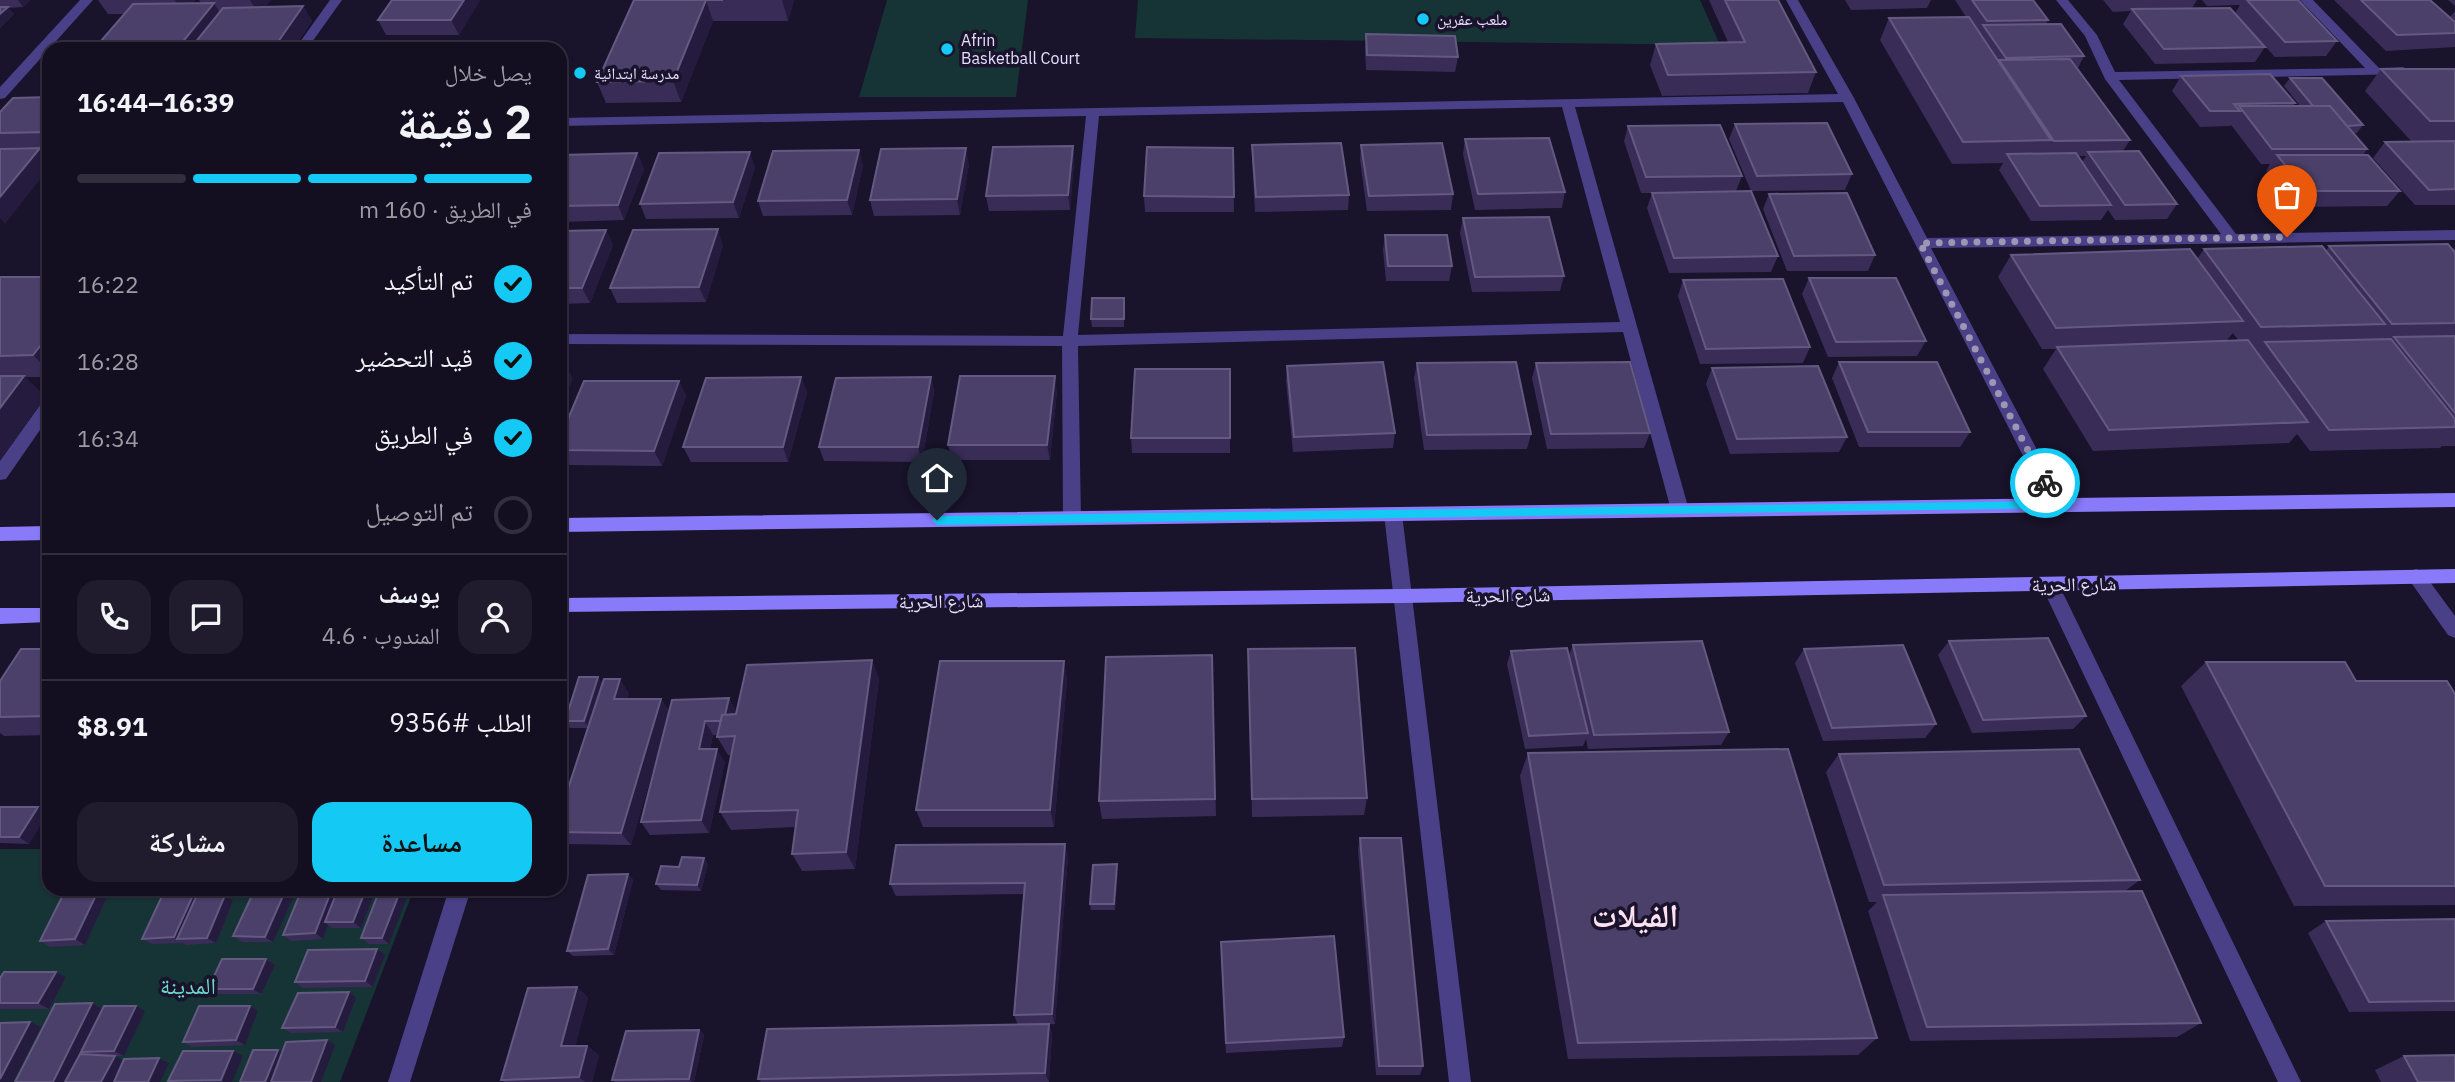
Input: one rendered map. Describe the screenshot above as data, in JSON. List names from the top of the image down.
{
  "streets": {
    "main road": ["شارع الحرية"]
  },
  "districts": ["الفيلات"],
  "parks": ["المدينة"],
  "places": ["ملعب عفرين", "Afrin Basketball Court", "مدرسة ابتدائية"],
  "page": {
    "heading": ["2 دقيقة", "يصل خلال", "16:39–16:44"],
    "panel": [
      "يوسف",
      "المندوب · 4.6",
      "الطلب #9356",
      "$8.91"
    ],
    "bar": "في الطريق · 160 m",
    "list": [
      ["تم التأكيد", "16:22"],
      ["قيد التحضير", "16:28"],
      ["في الطريق", "16:34"],
      "تم التوصيل"
    ],
    "buttons": ["مساعدة", "مشاركة"]
  }
}
